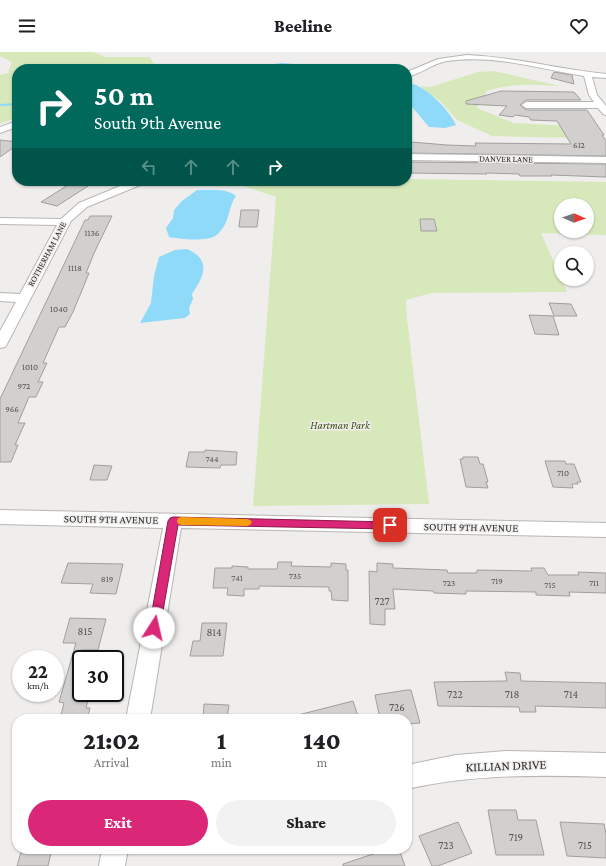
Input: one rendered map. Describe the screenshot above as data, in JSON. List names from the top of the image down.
{
  "streets": {
    "street": [
      "DANVER LANE",
      "ROTHERHAM LANE",
      "SOUTH 9TH AVENUE",
      "KILLIAN DRIVE"
    ]
  },
  "parks": ["Hartman Park"],
  "house_numbers": [
    "612",
    "1136",
    "1118",
    "1040",
    "1010",
    "972",
    "966",
    "744",
    "710",
    "735",
    "741",
    "819",
    "719",
    "723",
    "711",
    "715",
    "727",
    "815",
    "814",
    "722",
    "718",
    "714",
    "726",
    "719",
    "723",
    "715"
  ],
  "north": "right",
  "page": {
    "header": "Beeline",
    "turn": ["50 m", "South 9th Avenue"],
    "speed": "22 km/h",
    "limit": "30",
    "eta": [
      "21:02",
      "Arrival",
      "1",
      "min",
      "140",
      "m"
    ],
    "buttons": ["Exit", "Share"]
  }
}
